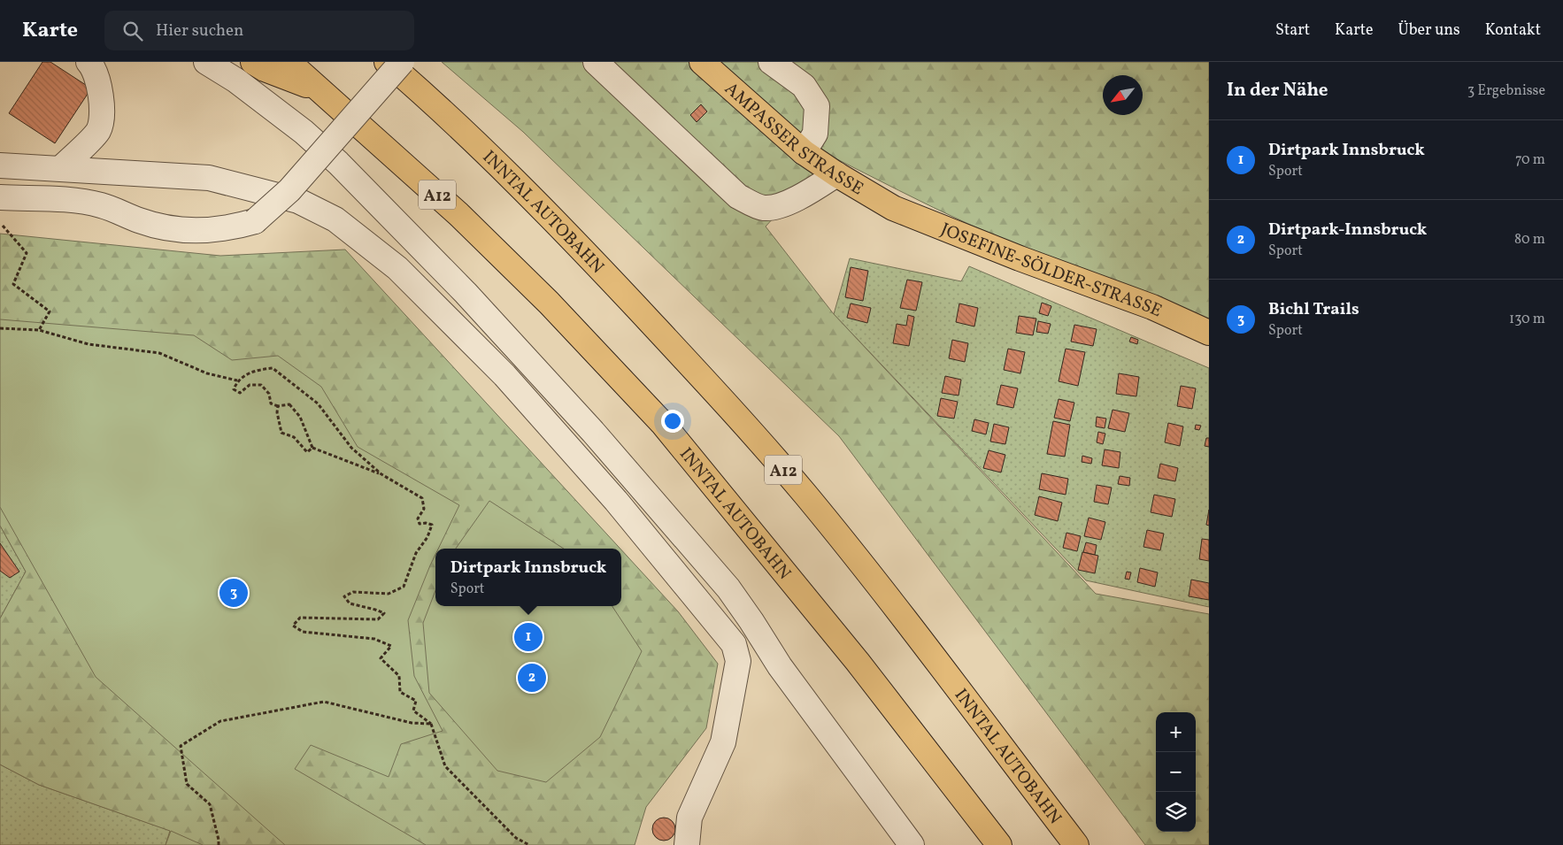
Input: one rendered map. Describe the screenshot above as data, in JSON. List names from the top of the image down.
{
  "streets": {
    "main road": [
      "AMPASSER STRASSE",
      "A12",
      "INNTAL AUTOBAHN",
      "JOSEFINE-SÖLDER-STRASSE"
    ]
  },
  "crossings": [
    ["AMPASSER STRASSE", "JOSEFINE-SÖLDER-STRASSE"]
  ],
  "north": "bottom left",
  "page": {
    "header": "Karte",
    "search": "Hier suchen",
    "nav": [
      "Start",
      "Karte",
      "Über uns",
      "Kontakt"
    ],
    "heading": ["In der Nähe", "3 Ergebnisse"],
    "list": [
      {
        "mark": "1",
        "name": "Dirtpark Innsbruck",
        "note": "Sport",
        "value": "70 m"
      },
      {
        "mark": "2",
        "name": "Dirtpark-Innsbruck",
        "note": "Sport",
        "value": "80 m"
      },
      {
        "mark": "3",
        "name": "Bichl Trails",
        "note": "Sport",
        "value": "130 m"
      }
    ],
    "popup": ["Dirtpark Innsbruck", "Sport"],
    "pins": ["3", "1", "2"],
    "map_buttons": ["+", "−"]
  }
}
